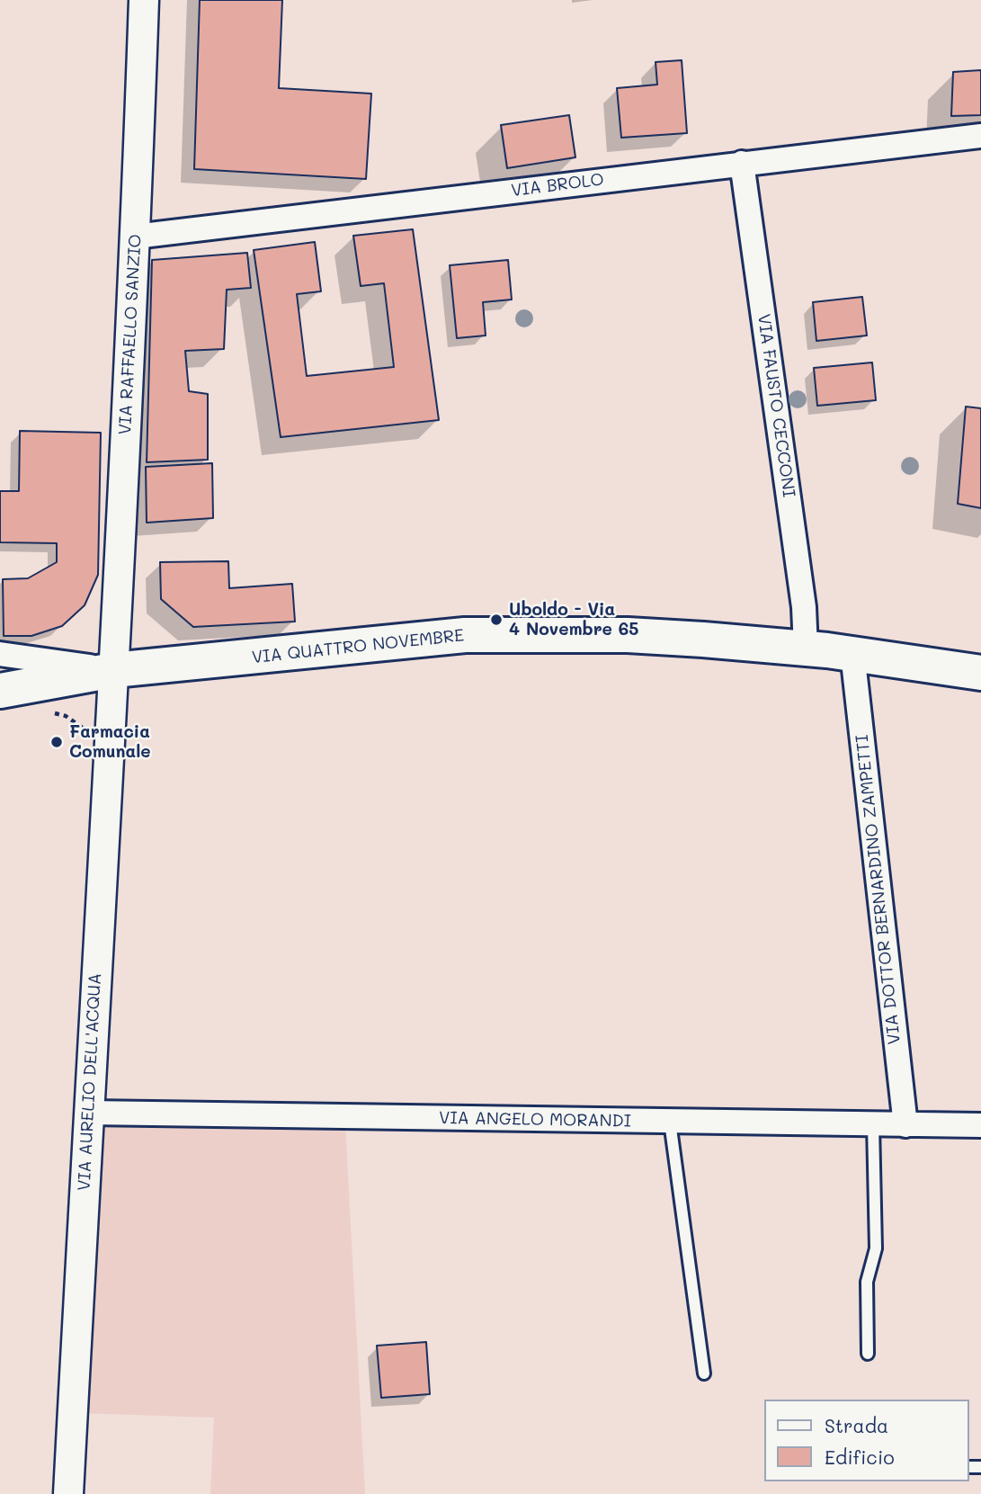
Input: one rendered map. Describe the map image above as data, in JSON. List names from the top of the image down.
{
  "streets": {
    "main road": ["VIA QUATTRO NOVEMBRE"],
    "street": [
      "VIA BROLO",
      "VIA RAFFAELLO SANZIO",
      "VIA FAUSTO CECCONI",
      "VIA DOTTOR BERNARDINO ZAMPETTI",
      "VIA AURELIO DELL'ACQUA",
      "VIA ANGELO MORANDI"
    ]
  },
  "crossings": [
    ["VIA BROLO", "VIA RAFFAELLO SANZIO"],
    ["VIA BROLO", "VIA FAUSTO CECCONI"],
    ["VIA RAFFAELLO SANZIO", "VIA QUATTRO NOVEMBRE"],
    ["VIA RAFFAELLO SANZIO", "VIA AURELIO DELL'ACQUA"],
    ["VIA FAUSTO CECCONI", "VIA QUATTRO NOVEMBRE"],
    ["VIA QUATTRO NOVEMBRE", "VIA DOTTOR BERNARDINO ZAMPETTI"],
    ["VIA QUATTRO NOVEMBRE", "VIA AURELIO DELL'ACQUA"],
    ["VIA DOTTOR BERNARDINO ZAMPETTI", "VIA ANGELO MORANDI"],
    ["VIA AURELIO DELL'ACQUA", "VIA ANGELO MORANDI"]
  ],
  "places": ["Uboldo - Via 4 Novembre 65", "Farmacia Comunale"],
  "legend": ["Strada", "Edificio"]
}
